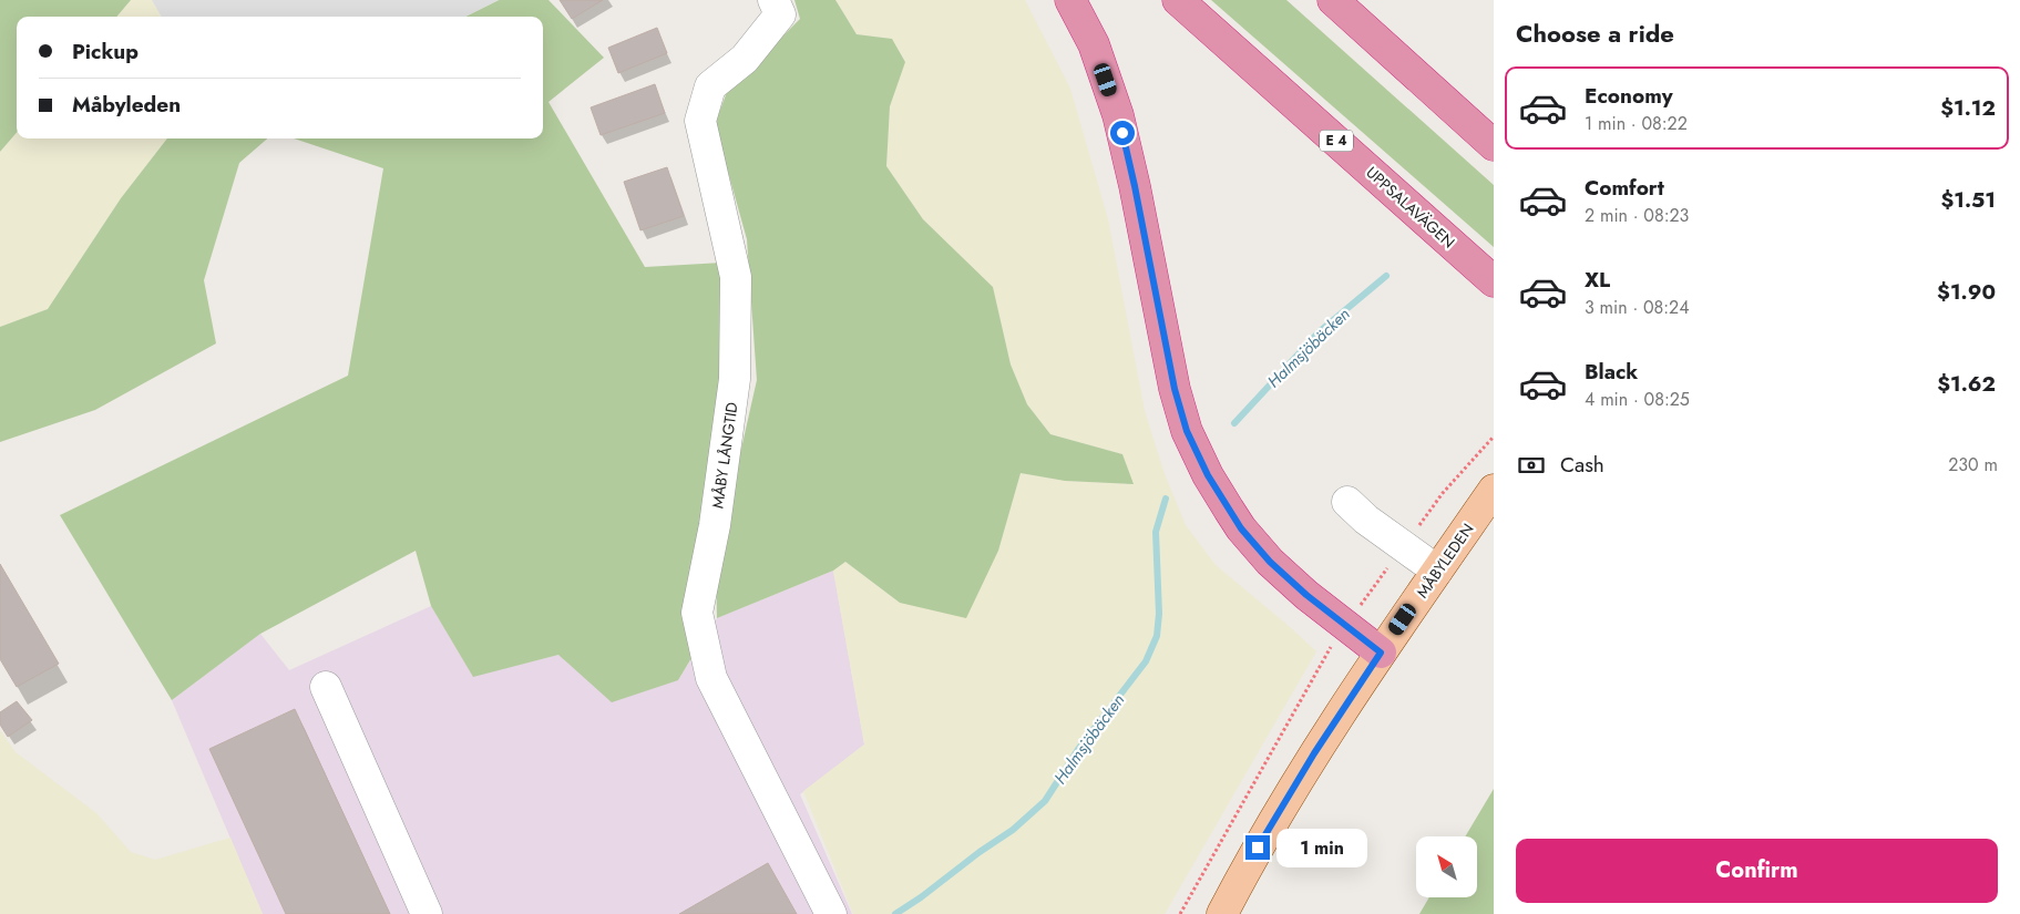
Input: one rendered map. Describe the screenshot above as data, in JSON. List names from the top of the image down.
{
  "streets": {
    "highway": ["E 4", "UPPSALAVÄGEN"],
    "main road": ["MÅBYLEDEN"],
    "lane": ["MÅBY LÅNGTID"]
  },
  "water": ["Halmsjöbäcken"],
  "north": "top left",
  "page": {
    "heading": "Choose a ride",
    "banner": ["Pickup", "Måbyleden"],
    "list": [
      {
        "name": "Economy",
        "note": "1 min · 08:22",
        "value": "$1.12"
      },
      {
        "name": "Comfort",
        "note": "2 min · 08:23",
        "value": "$1.51"
      },
      {
        "name": "XL",
        "note": "3 min · 08:24",
        "value": "$1.90"
      },
      {
        "name": "Black",
        "note": "4 min · 08:25",
        "value": "$1.62"
      }
    ],
    "pay": ["Cash", "230 m"],
    "buttons": "Confirm",
    "bubble": "1 min"
  }
}
